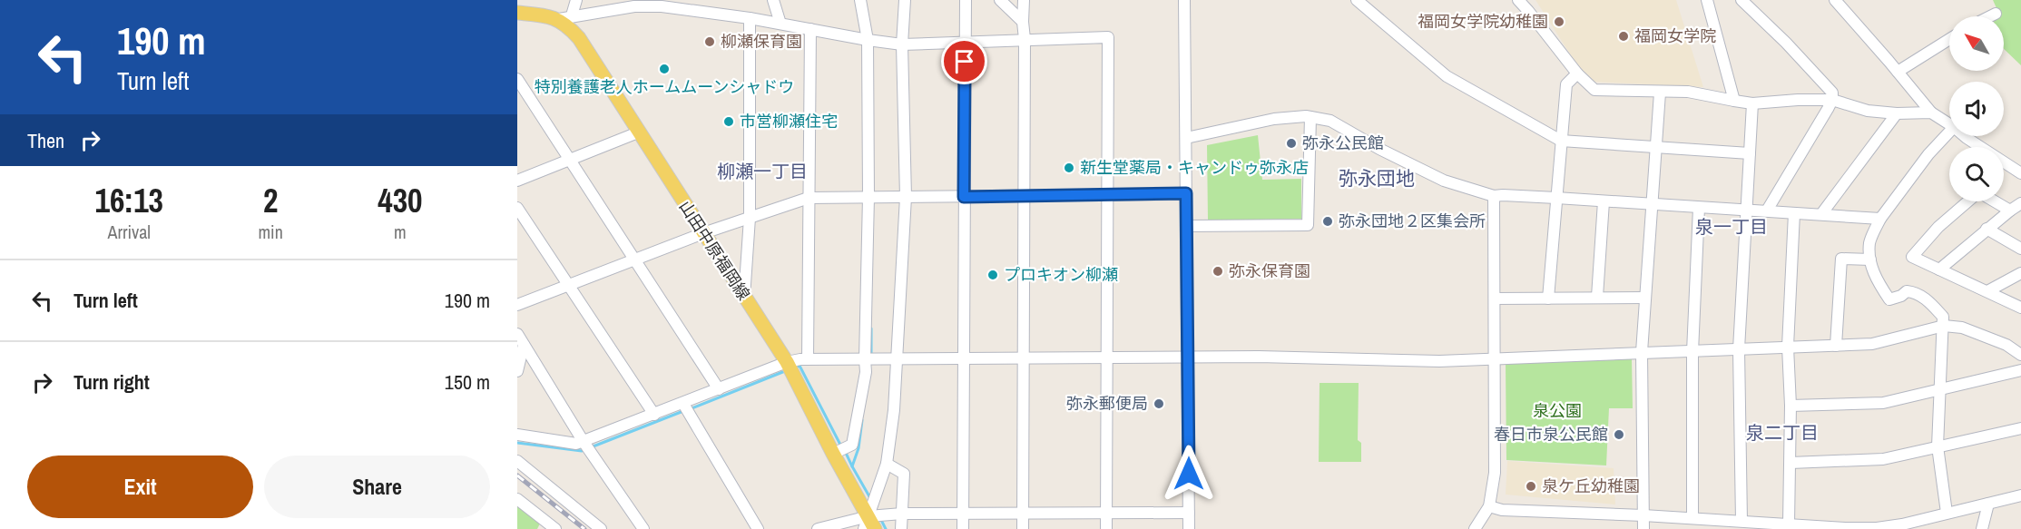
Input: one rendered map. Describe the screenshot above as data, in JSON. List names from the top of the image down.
{
  "streets": {
    "main road": ["山田中原福岡線"]
  },
  "districts": [
    "柳瀬一丁目",
    "弥永団地",
    "泉一丁目",
    "泉二丁目"
  ],
  "parks": ["泉公園"],
  "places": [
    "福岡女学院幼稚園",
    "福岡女学院",
    "柳瀬保育園",
    "特別養護老人ホームムーンシャドウ",
    "市営柳瀬住宅",
    "弥永公民館",
    "新生堂薬局・キャンドゥ弥永店",
    "弥永団地２区集会所",
    "弥永保育園",
    "プロキオン柳瀬",
    "弥永郵便局",
    "春日市泉公民館",
    "泉ケ丘幼稚園"
  ],
  "north": "top left",
  "page": {
    "turn": ["190 m", "Turn left"],
    "then": "Then",
    "eta": [
      "16:13",
      "Arrival",
      "2",
      "min",
      "430",
      "m"
    ],
    "list": [
      {
        "name": "Turn left",
        "value": "190 m"
      },
      {
        "name": "Turn right",
        "value": "150 m"
      }
    ],
    "buttons": ["Exit", "Share"]
  }
}
